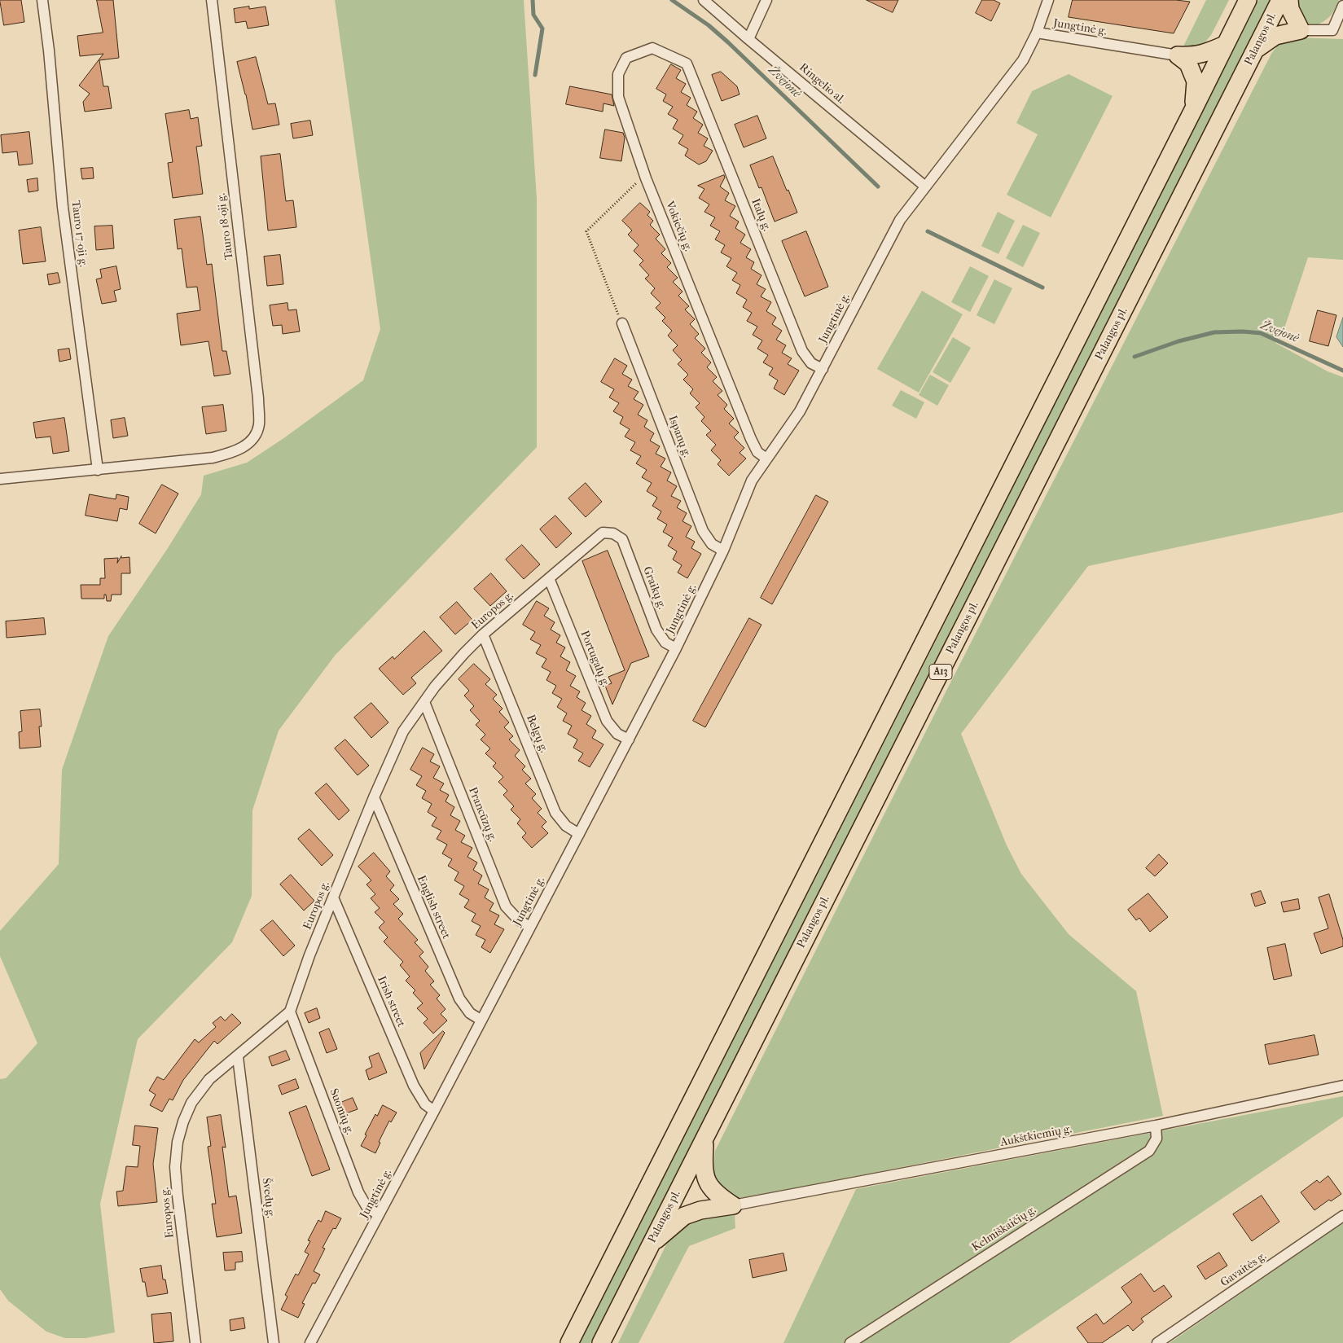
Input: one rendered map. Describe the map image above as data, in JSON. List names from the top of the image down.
{
  "streets": {
    "highway": ["Palangos pl.", "A13"],
    "street": [
      "Jungtinė g.",
      "Ringelio al.",
      "Italų g.",
      "Tauro 18-oji g.",
      "Vokiečių g.",
      "Tauro 17-oji g.",
      "Ispanų g.",
      "Graikų g.",
      "Europos g.",
      "Portugalų g.",
      "Belgų g.",
      "Prancūzų g.",
      "English street",
      "Irish street",
      "Suomių g.",
      "Aukštkiemių g.",
      "Švedų g.",
      "Kelmiškaičių g.",
      "Gavaitės g."
    ]
  },
  "crossings": [
    ["Jungtinė g.", "Ringelio al."],
    ["Jungtinė g.", "Italų g."],
    ["Jungtinė g.", "Vokiečių g."],
    ["Jungtinė g.", "Ispanų g."],
    ["Jungtinė g.", "Graikų g."],
    ["Jungtinė g.", "Portugalų g."],
    ["Jungtinė g.", "Belgų g."],
    ["Jungtinė g.", "Prancūzų g."],
    ["Jungtinė g.", "English street"],
    ["Jungtinė g.", "Irish street"],
    ["Jungtinė g.", "Suomių g."],
    ["Italų g.", "Vokiečių g."],
    ["Tauro 18-oji g.", "Tauro 17-oji g."],
    ["Graikų g.", "Europos g."],
    ["Europos g.", "Portugalų g."],
    ["Europos g.", "Belgų g."],
    ["Europos g.", "Prancūzų g."],
    ["Europos g.", "English street"],
    ["Europos g.", "Irish street"],
    ["Europos g.", "Suomių g."],
    ["Europos g.", "Švedų g."],
    ["Aukštkiemių g.", "Kelmiškaičių g."]
  ],
  "water": ["Žvejonė"]
}
